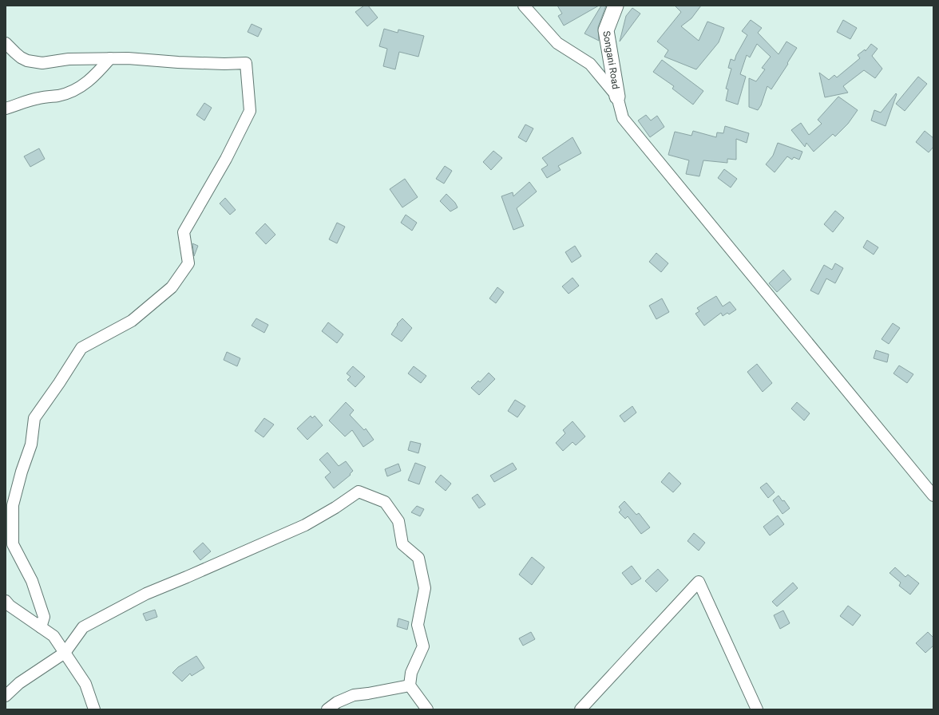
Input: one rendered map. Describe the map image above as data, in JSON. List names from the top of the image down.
{
  "streets": {
    "street": ["Songani Road"]
  }
}
